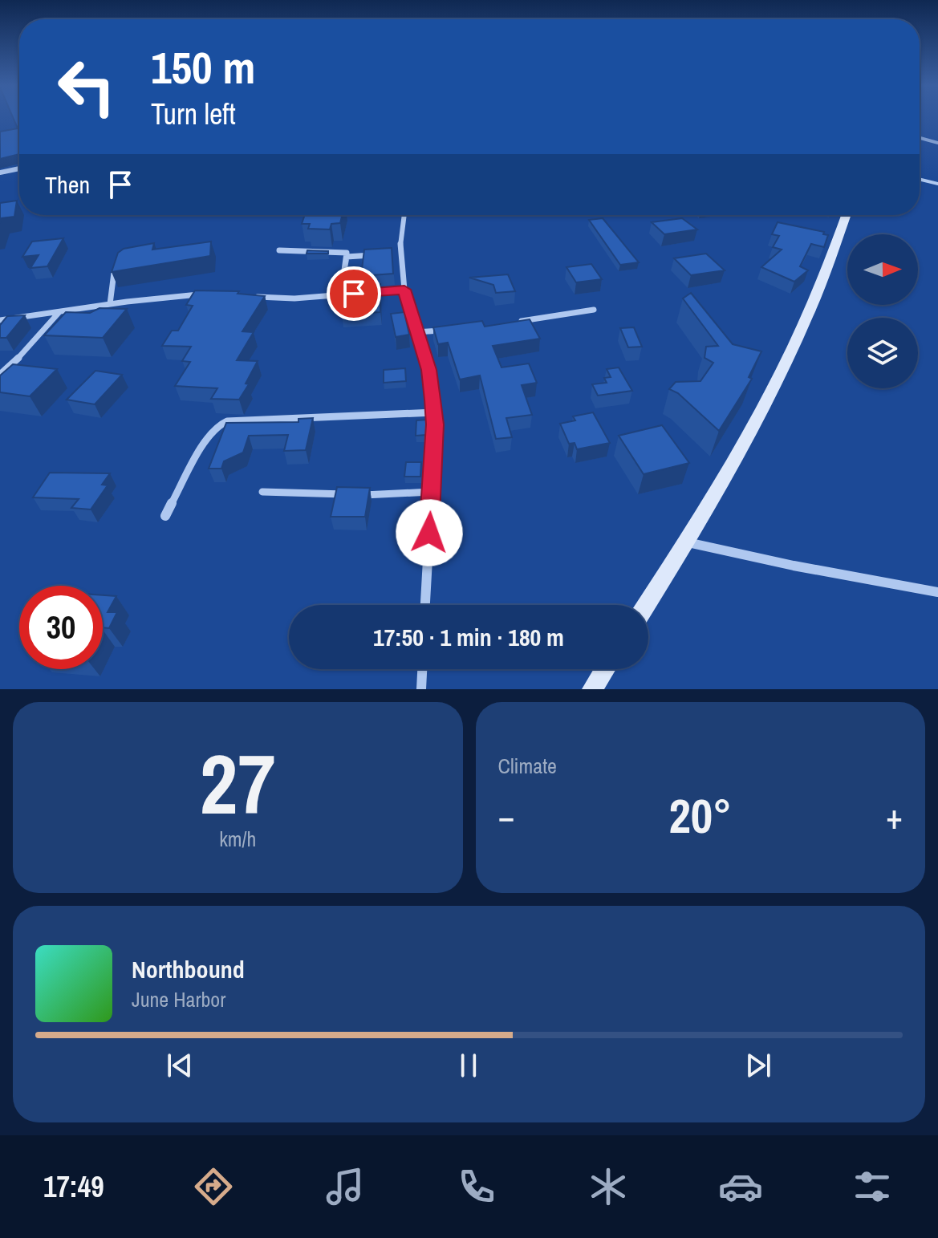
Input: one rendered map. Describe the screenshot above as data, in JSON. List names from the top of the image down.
{
  "north": "right",
  "page": {
    "turn": ["150 m", "Turn left"],
    "then": "Then",
    "limit": "30",
    "trip": "17:50 · 1 min · 180 m",
    "tile": [
      ["27", "km/h"],
      "Climate"
    ],
    "heat": ["−", "20°", "+"],
    "song": ["Northbound", "June Harbor"],
    "tabs": "17:49"
  }
}
